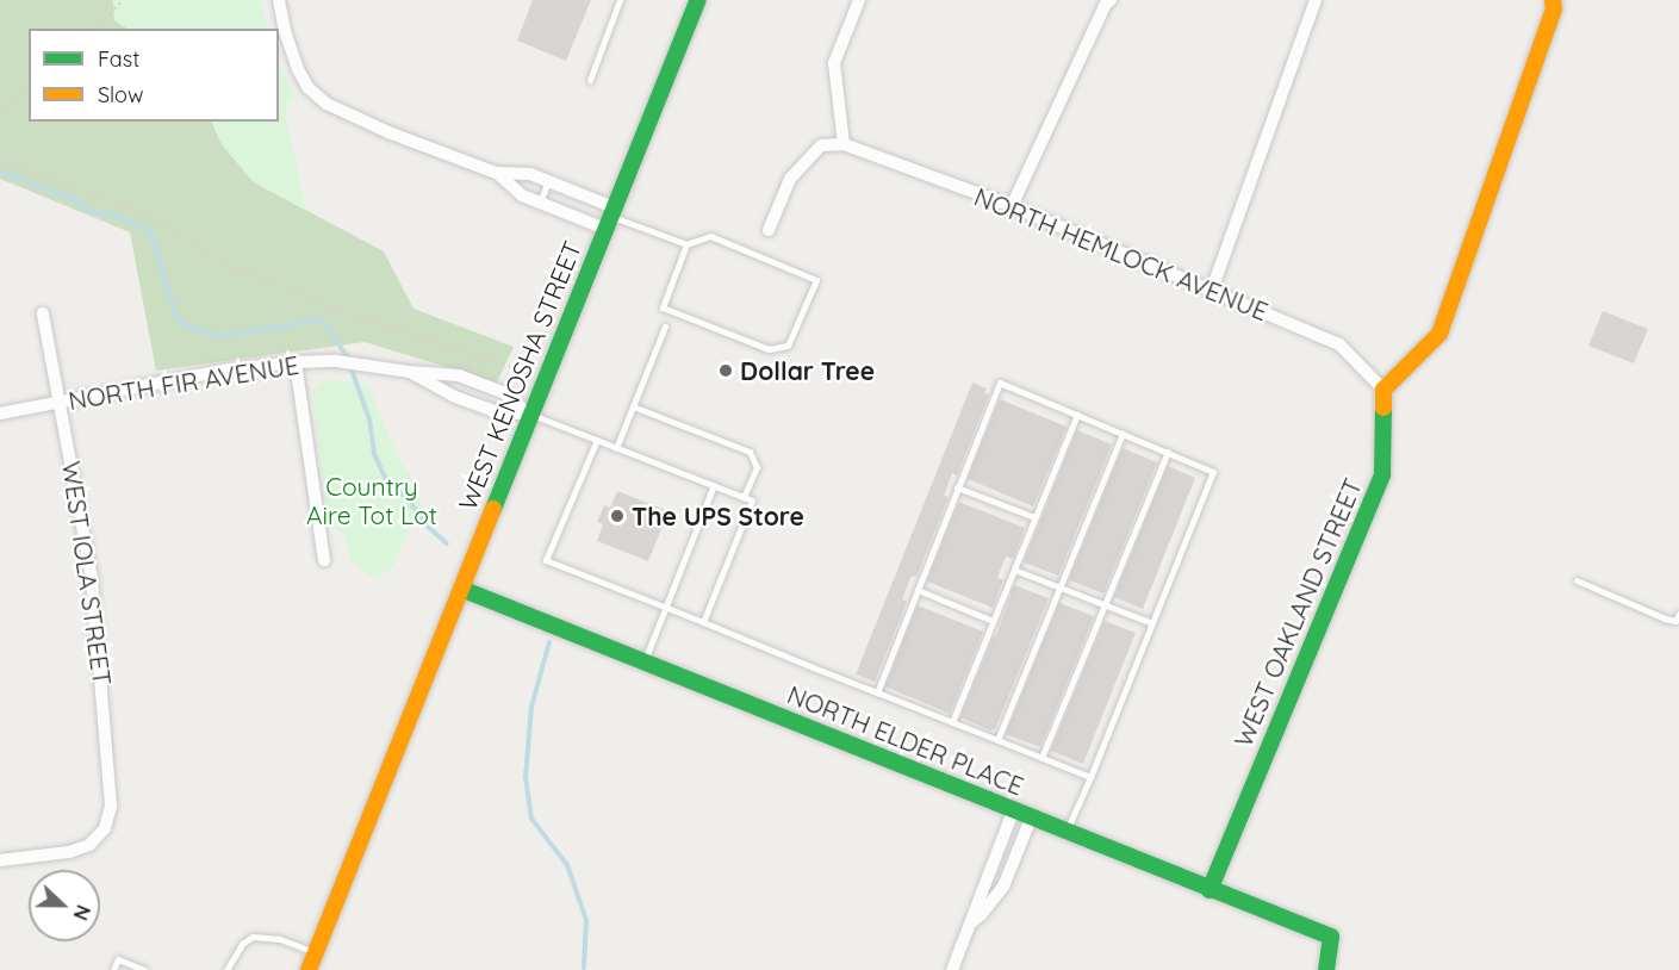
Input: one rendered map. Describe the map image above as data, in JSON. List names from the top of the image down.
{
  "streets": {
    "street": [
      "NORTH HEMLOCK AVENUE",
      "WEST KENOSHA STREET",
      "NORTH FIR AVENUE",
      "WEST IOLA STREET",
      "WEST OAKLAND STREET",
      "NORTH ELDER PLACE"
    ]
  },
  "crossings": [
    ["NORTH HEMLOCK AVENUE", "WEST OAKLAND STREET"],
    ["WEST KENOSHA STREET", "NORTH FIR AVENUE"],
    ["WEST KENOSHA STREET", "NORTH ELDER PLACE"],
    ["NORTH FIR AVENUE", "WEST IOLA STREET"],
    ["WEST OAKLAND STREET", "NORTH ELDER PLACE"]
  ],
  "parks": ["Country Aire Tot Lot"],
  "places": ["Dollar Tree", "The UPS Store"],
  "legend": ["Fast", "Slow"],
  "north": "right"
}
